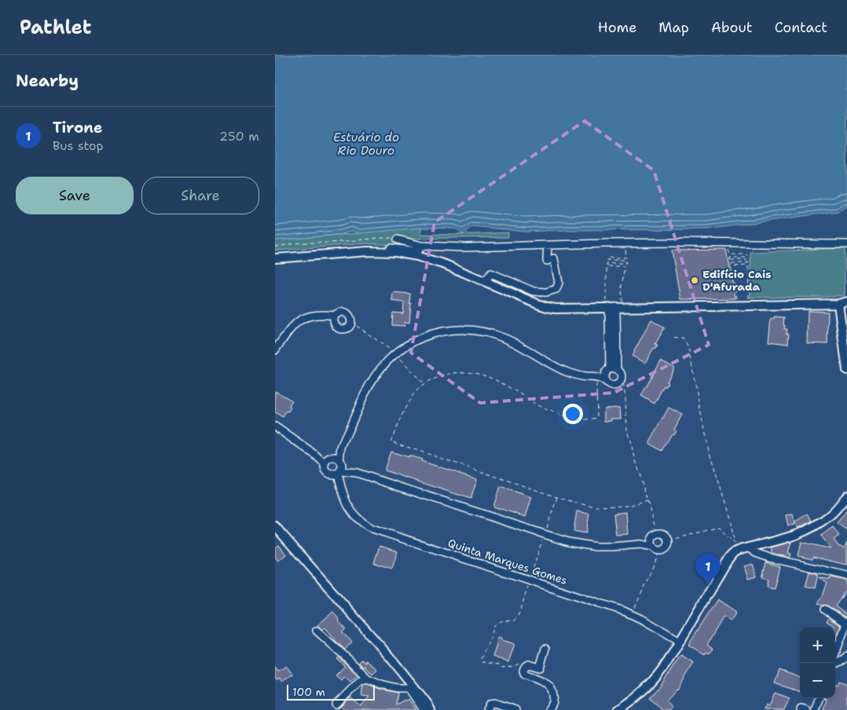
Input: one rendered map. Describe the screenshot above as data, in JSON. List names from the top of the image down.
{
  "streets": {
    "street": ["Quinta Marques Gomes"]
  },
  "water": ["Estuário do Rio Douro"],
  "places": ["Edifício Cais D'Afurada"],
  "scale_bar": "100 m",
  "page": {
    "header": "Pathlet",
    "nav": [
      "Home",
      "Map",
      "About",
      "Contact"
    ],
    "heading": "Nearby",
    "list": [
      {
        "mark": "1",
        "name": "Tirone",
        "note": "Bus stop",
        "value": "250 m"
      }
    ],
    "buttons": ["Save", "Share"],
    "pins": "1",
    "map_buttons": ["+", "−"],
    "scale": "100 m"
  }
}
